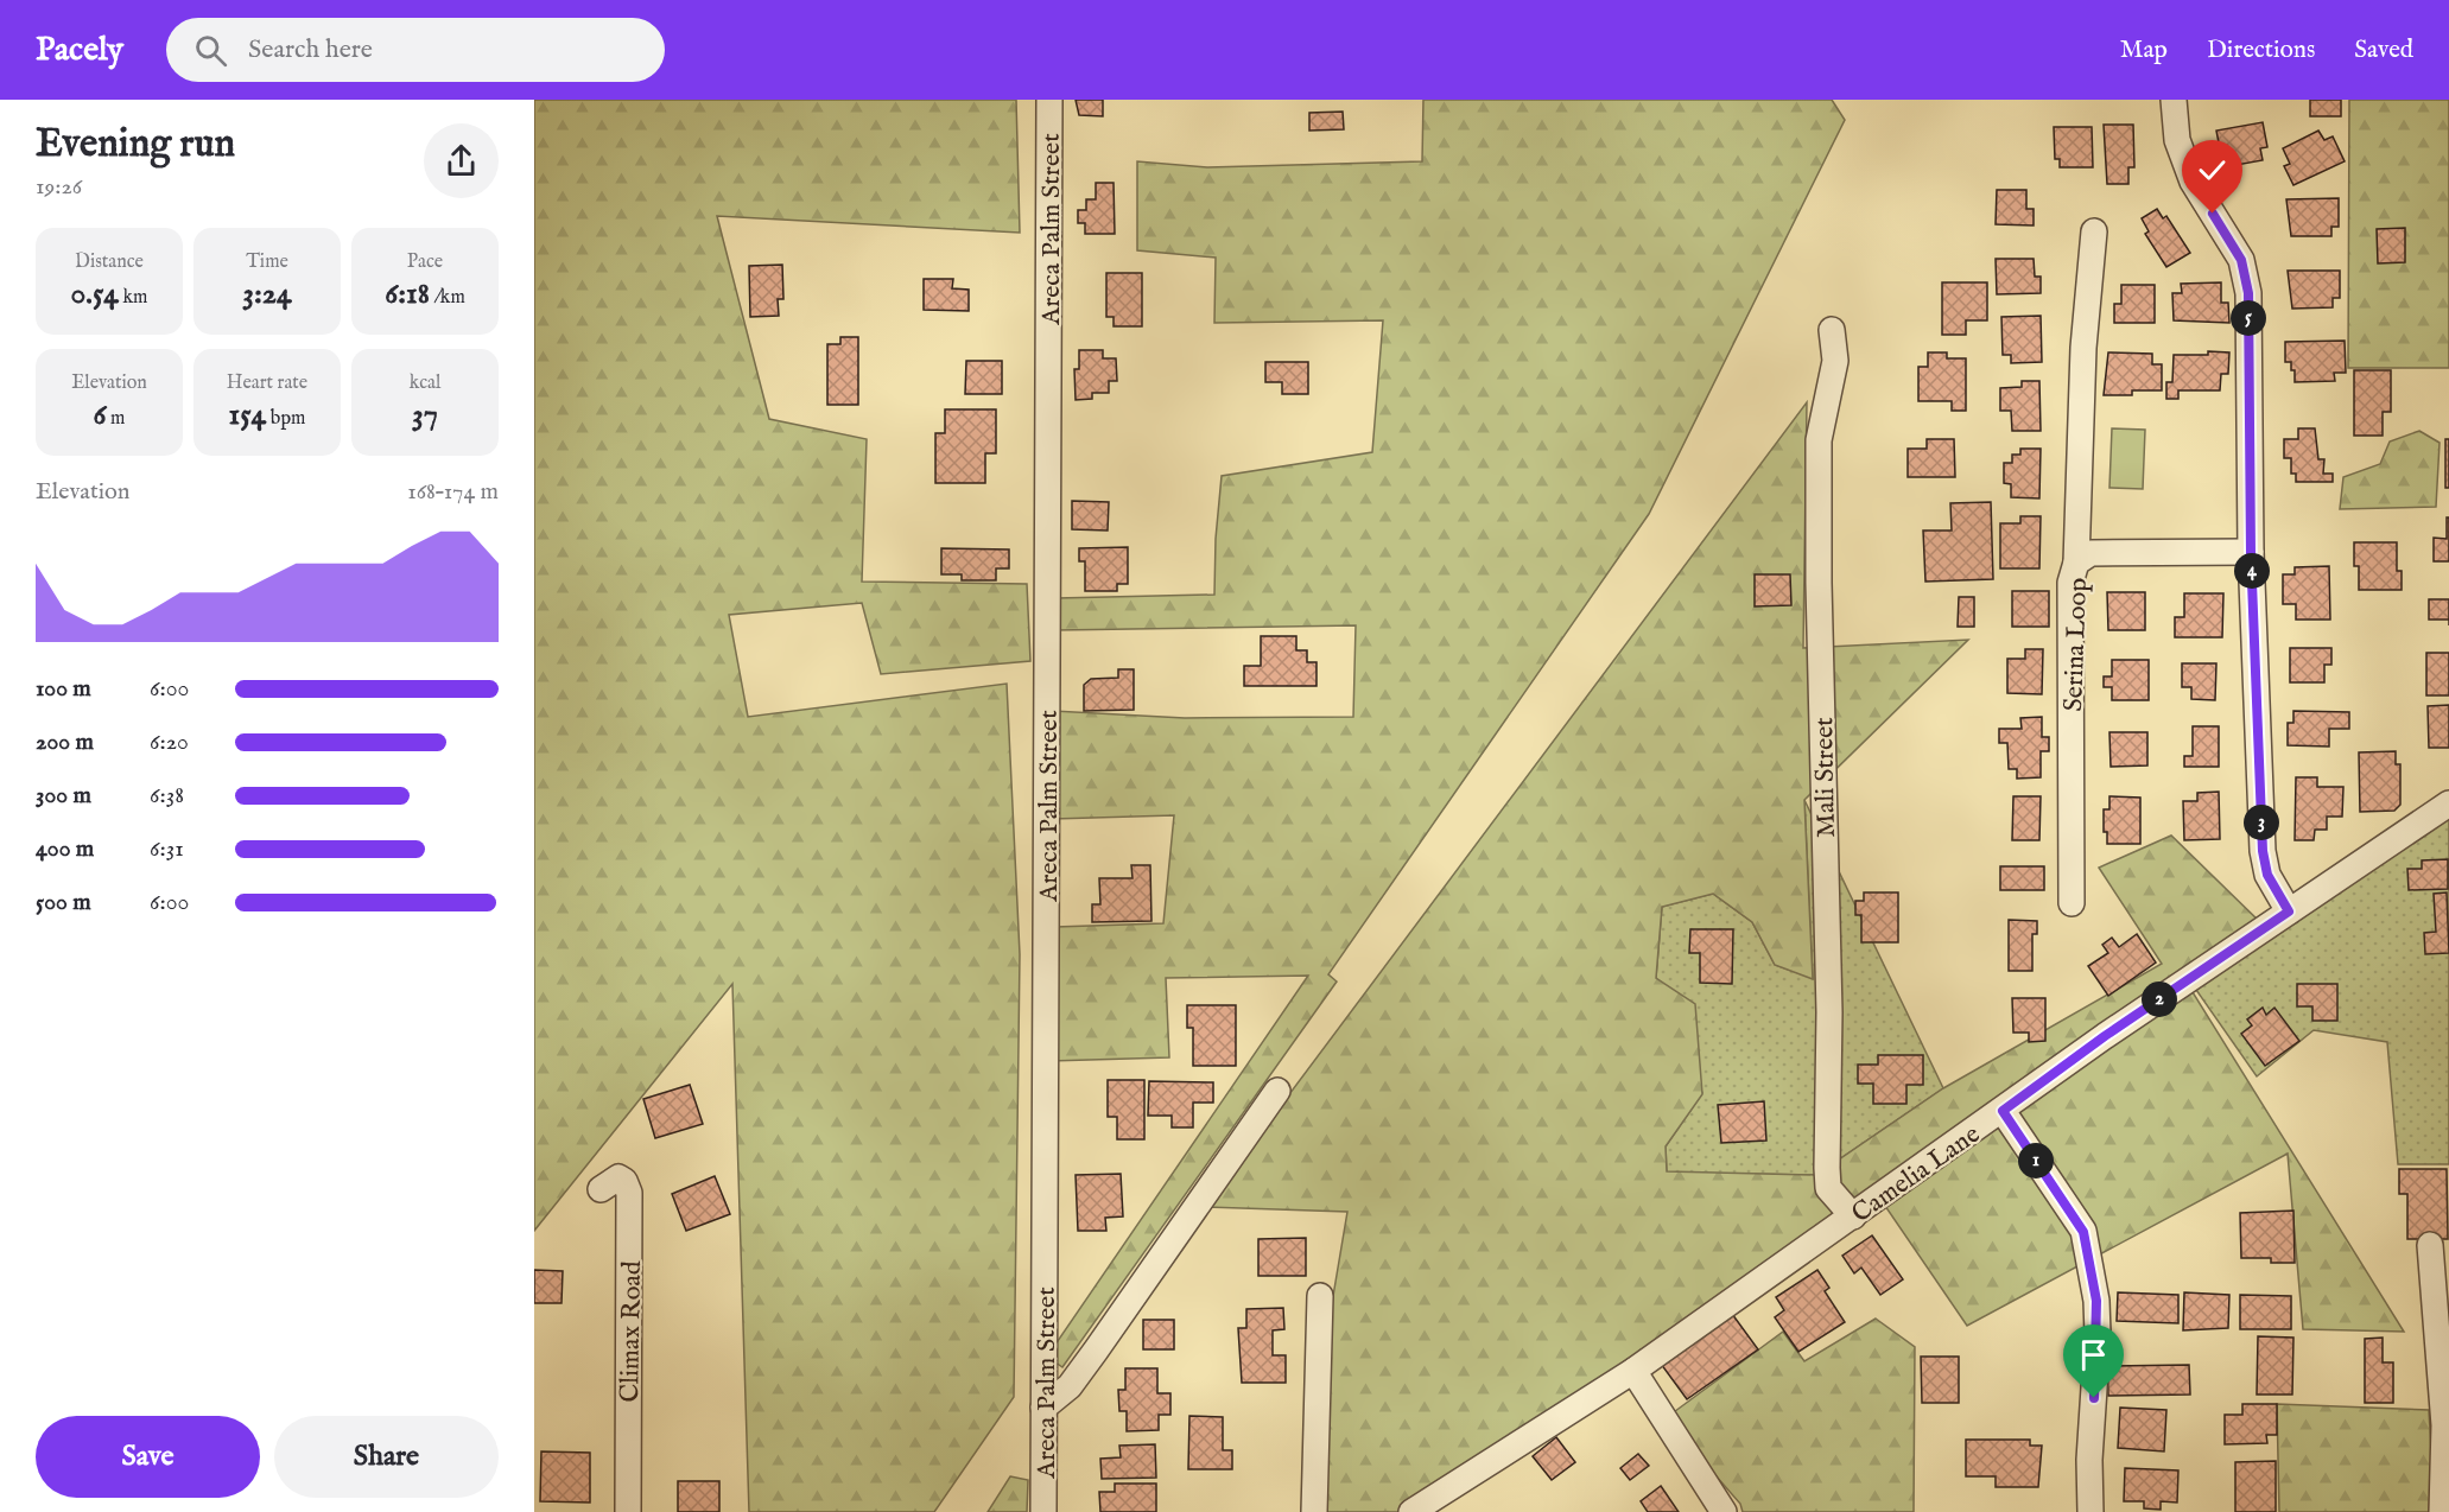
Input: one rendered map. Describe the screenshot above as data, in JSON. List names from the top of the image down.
{
  "streets": {
    "street": [
      "Areca Palm Street",
      "Serina Loop",
      "Mali Street",
      "Camelia Lane",
      "Climax Road"
    ]
  },
  "crossings": [
    ["Mali Street", "Camelia Lane"]
  ],
  "page": {
    "header": "Pacely",
    "search": "Search here",
    "nav": ["Map", "Directions", "Saved"],
    "heading": ["Evening run", "19:26"],
    "stats": [
      ["Distance", "0.54 km"],
      ["Time", "3:24"],
      ["Pace", "6:18 /km"],
      ["Elevation", "6 m"],
      ["Heart rate", "154 bpm"],
      ["kcal", "37"]
    ],
    "pins": [
      "5",
      "4",
      "3",
      "2",
      "1"
    ],
    "chart": ["Elevation", "168–174 m"],
    "list": [
      {
        "name": "100 m",
        "note": "6:00"
      },
      {
        "name": "200 m",
        "note": "6:20"
      },
      {
        "name": "300 m",
        "note": "6:38"
      },
      {
        "name": "400 m",
        "note": "6:31"
      },
      {
        "name": "500 m",
        "note": "6:00"
      }
    ],
    "buttons": ["Save", "Share"]
  }
}
